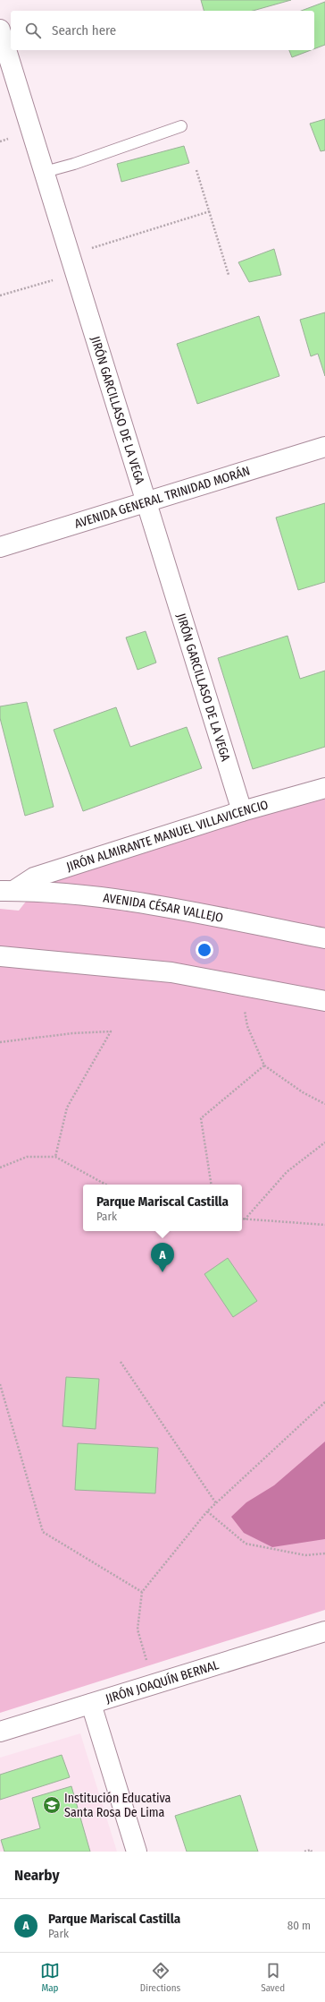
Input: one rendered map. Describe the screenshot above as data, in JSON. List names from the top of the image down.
{
  "streets": {
    "street": [
      "JIRÓN GARCILLASO DE LA VEGA",
      "AVENIDA GENERAL TRINIDAD MORÁN",
      "JIRÓN ALMIRANTE MANUEL VILLAVICENCIO",
      "AVENIDA CÉSAR VALLEJO",
      "JIRÓN JOAQUÍN BERNAL"
    ]
  },
  "crossings": [
    ["JIRÓN GARCILLASO DE LA VEGA", "AVENIDA GENERAL TRINIDAD MORÁN"],
    ["JIRÓN GARCILLASO DE LA VEGA", "JIRÓN ALMIRANTE MANUEL VILLAVICENCIO"],
    ["JIRÓN ALMIRANTE MANUEL VILLAVICENCIO", "AVENIDA CÉSAR VALLEJO"]
  ],
  "places": {
    "school or university": ["Institución Educativa Santa Rosa De Lima"]
  },
  "page": {
    "search": "Search here",
    "popup": ["Parque Mariscal Castilla", "Park"],
    "pins": "A",
    "heading": "Nearby",
    "list": [
      {
        "mark": "A",
        "name": "Parque Mariscal Castilla",
        "note": "Park",
        "value": "80 m"
      }
    ],
    "nav": ["Map", "Directions", "Saved"]
  }
}
